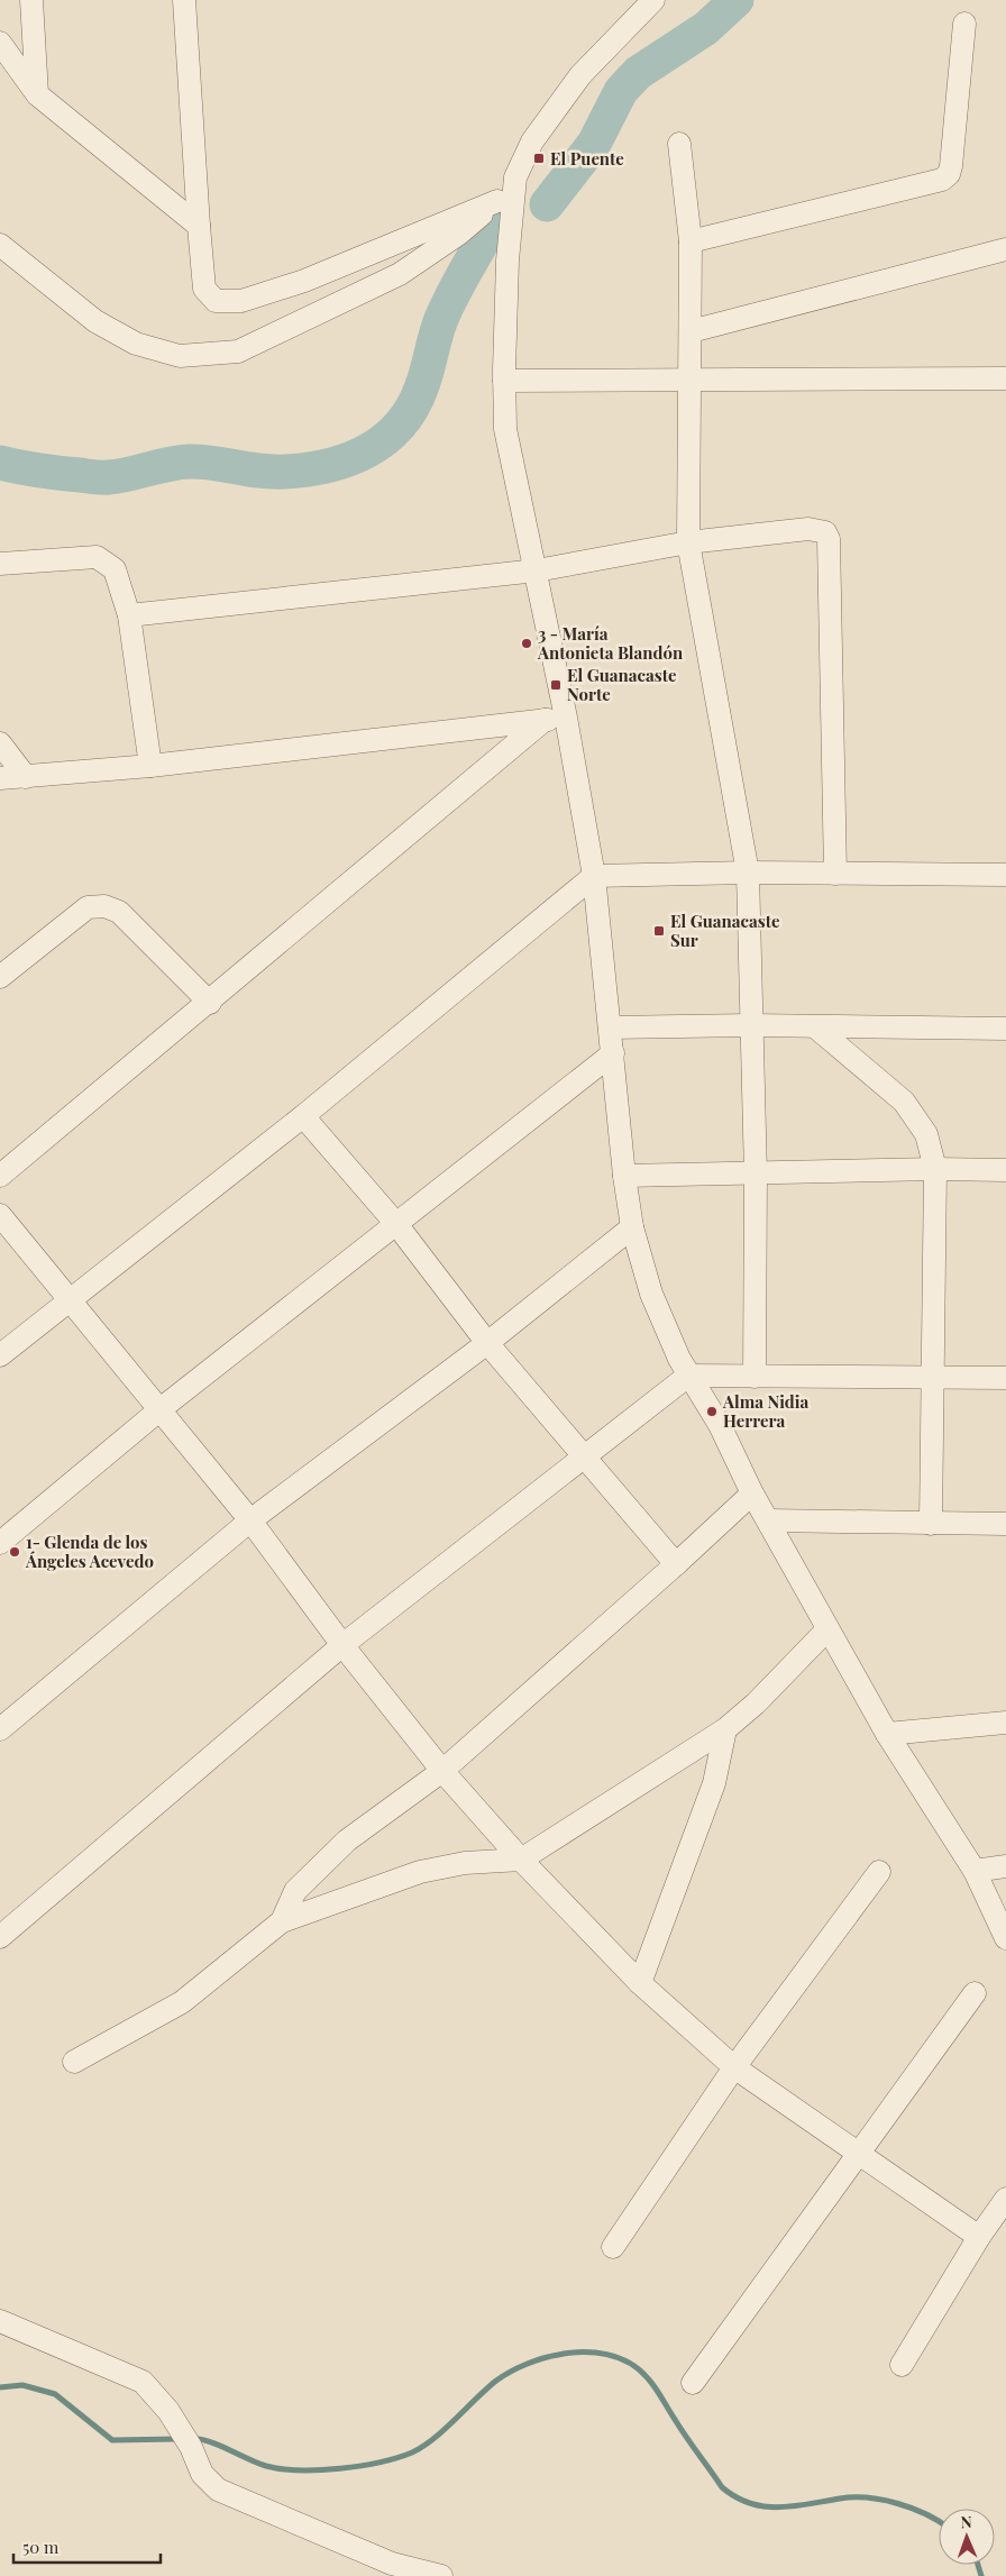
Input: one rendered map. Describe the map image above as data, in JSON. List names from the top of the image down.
{
  "places": {
    "transit": ["El Puente", "El Guanacaste Norte", "El Guanacaste Sur"],
    "other": ["3 - María Antonieta Blandón", "Alma Nidia Herrera", "1- Glenda de los Ángeles Acevedo"]
  },
  "scale_bar": "50 m",
  "north": "top"
}
